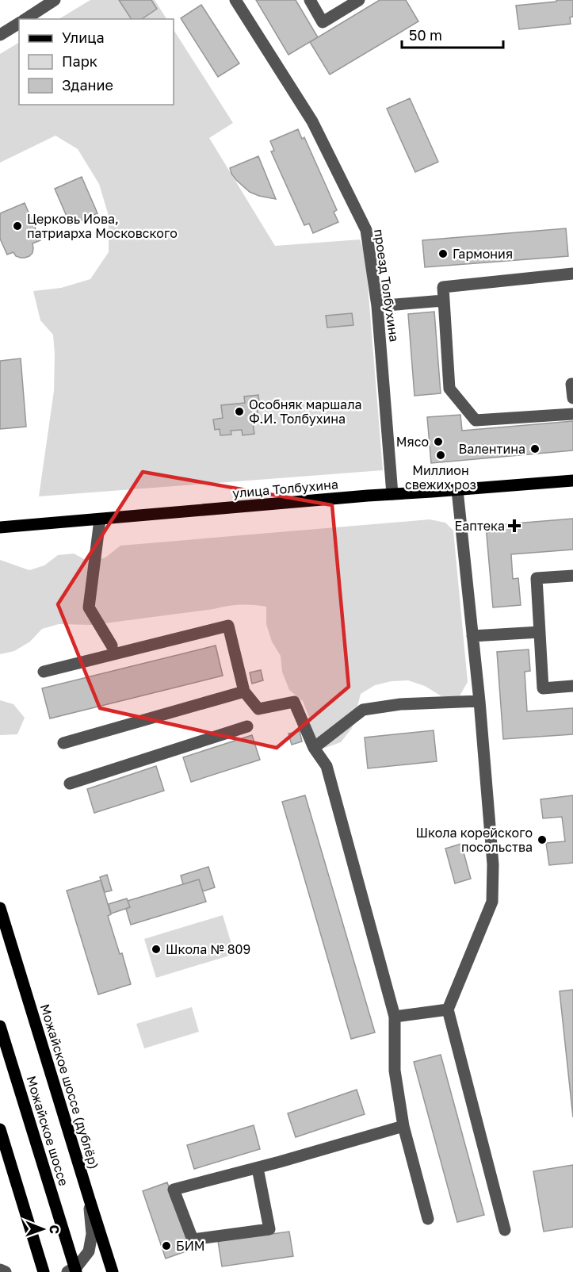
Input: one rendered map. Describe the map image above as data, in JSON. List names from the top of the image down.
{
  "streets": {
    "main road": ["улица Толбухина", "Можайское шоссе (дублёр)", "Можайское шоссе"],
    "street": ["проезд Толбухина"]
  },
  "crossings": [
    ["проезд Толбухина", "улица Толбухина"]
  ],
  "places": {
    "other": [
      "Церковь Иова, патриарха Московского",
      "Гармония",
      "Особняк маршала Ф.И. Толбухина",
      "Мясо",
      "Валентина",
      "Миллион свежих роз",
      "Школа корейского посольства",
      "Школа № 809",
      "БИМ"
    ],
    "health": ["Еаптека"]
  },
  "legend": ["Улица", "Парк", "Здание"],
  "scale_bar": "50 m",
  "north": "right"
}
